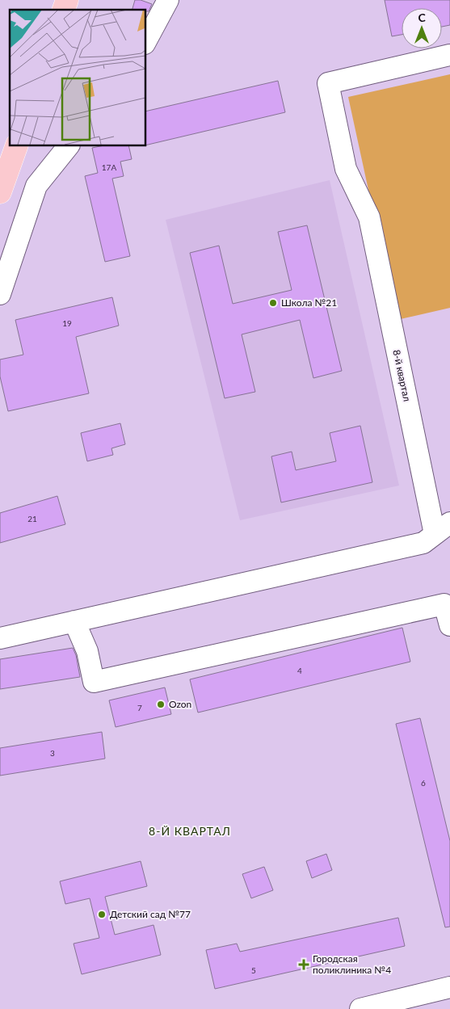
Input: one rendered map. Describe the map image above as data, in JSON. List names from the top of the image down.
{
  "streets": {
    "street": ["8-й квартал"]
  },
  "districts": ["8-Й КВАРТАЛ"],
  "places": {
    "other": ["Школа №21", "Ozon", "Детский сад №77"],
    "health": ["Городская поликлиника №4"]
  },
  "house_numbers": [
    "17А",
    "19",
    "21",
    "4",
    "7",
    "3",
    "6",
    "5"
  ],
  "north": "top"
}
